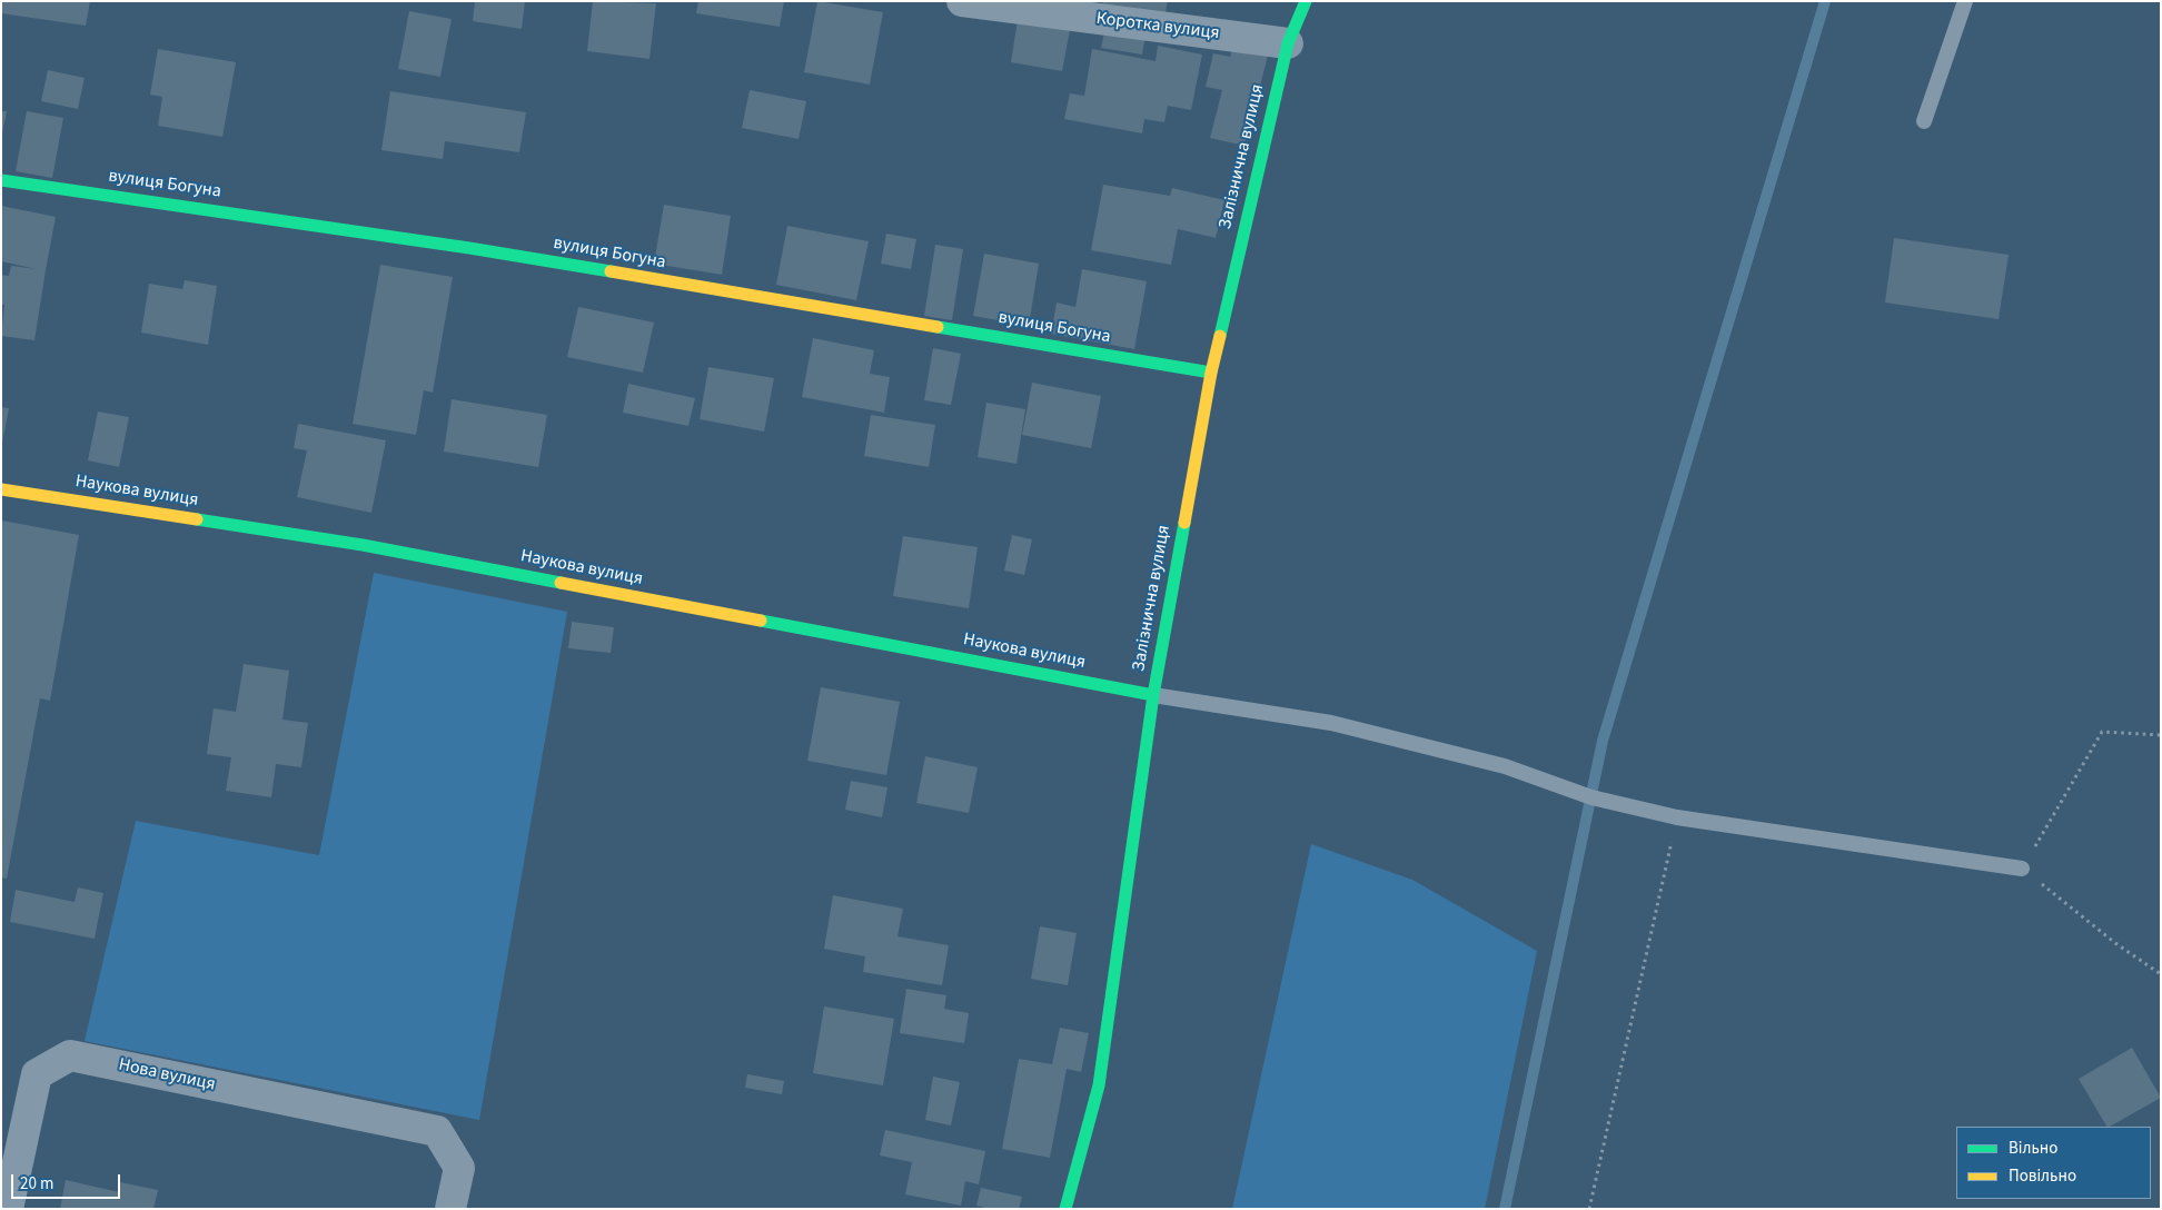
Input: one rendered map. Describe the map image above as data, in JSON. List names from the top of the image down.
{
  "streets": {
    "street": [
      "Коротка вулиця",
      "Залізнична вулиця",
      "вулиця Богуна",
      "Наукова вулиця",
      "Нова вулиця"
    ]
  },
  "crossings": [
    ["Коротка вулиця", "Залізнична вулиця"],
    ["Залізнична вулиця", "вулиця Богуна"],
    ["Залізнична вулиця", "Наукова вулиця"]
  ],
  "legend": ["Вільно", "Повільно"],
  "scale_bar": "20 m"
}
